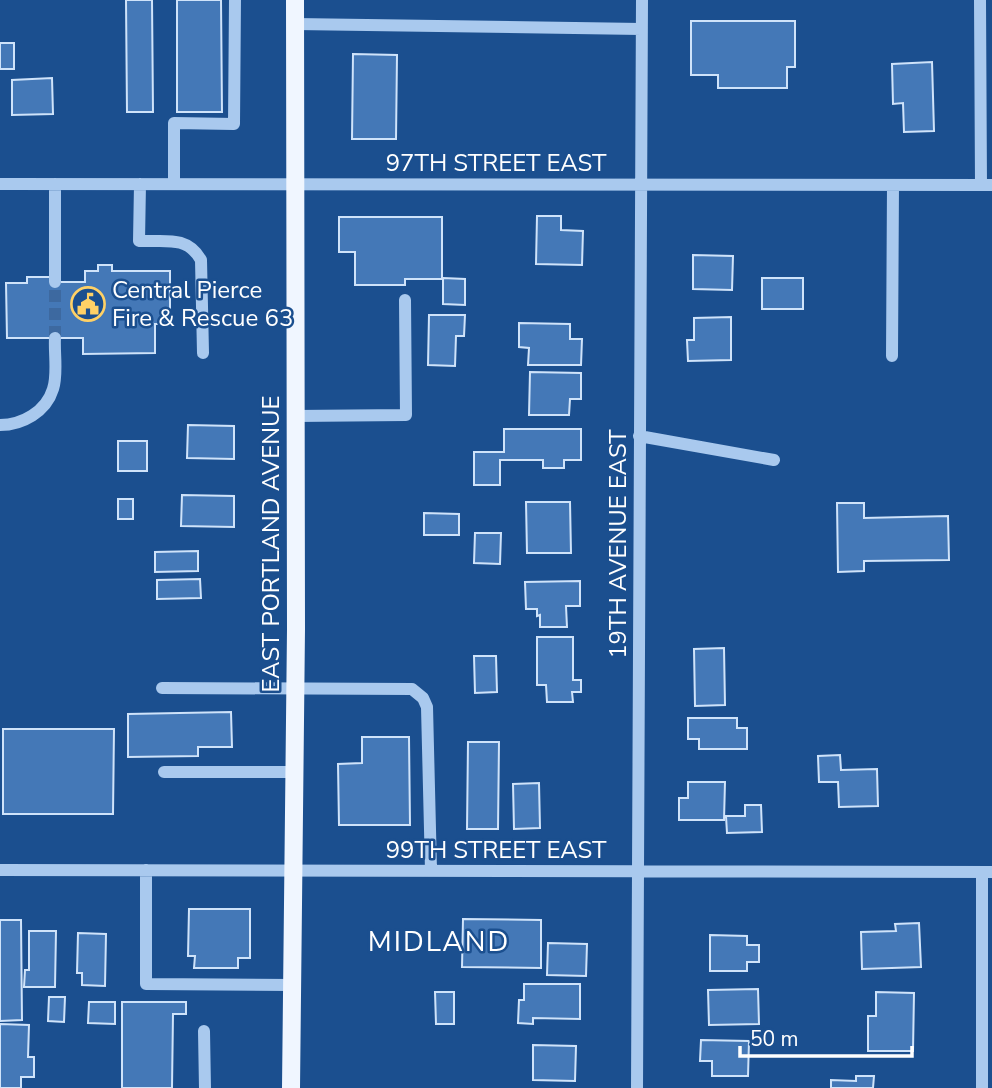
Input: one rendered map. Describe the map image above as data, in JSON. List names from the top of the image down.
{
  "streets": {
    "main road": ["EAST PORTLAND AVENUE"],
    "street": ["97TH STREET EAST", "19TH AVENUE EAST", "99TH STREET EAST"]
  },
  "crossings": [
    ["97TH STREET EAST", "EAST PORTLAND AVENUE"],
    ["97TH STREET EAST", "19TH AVENUE EAST"],
    ["EAST PORTLAND AVENUE", "99TH STREET EAST"],
    ["19TH AVENUE EAST", "99TH STREET EAST"]
  ],
  "districts": ["MIDLAND"],
  "places": {
    "public building": ["Central Pierce Fire & Rescue 63"]
  },
  "scale_bar": "50 m"
}
